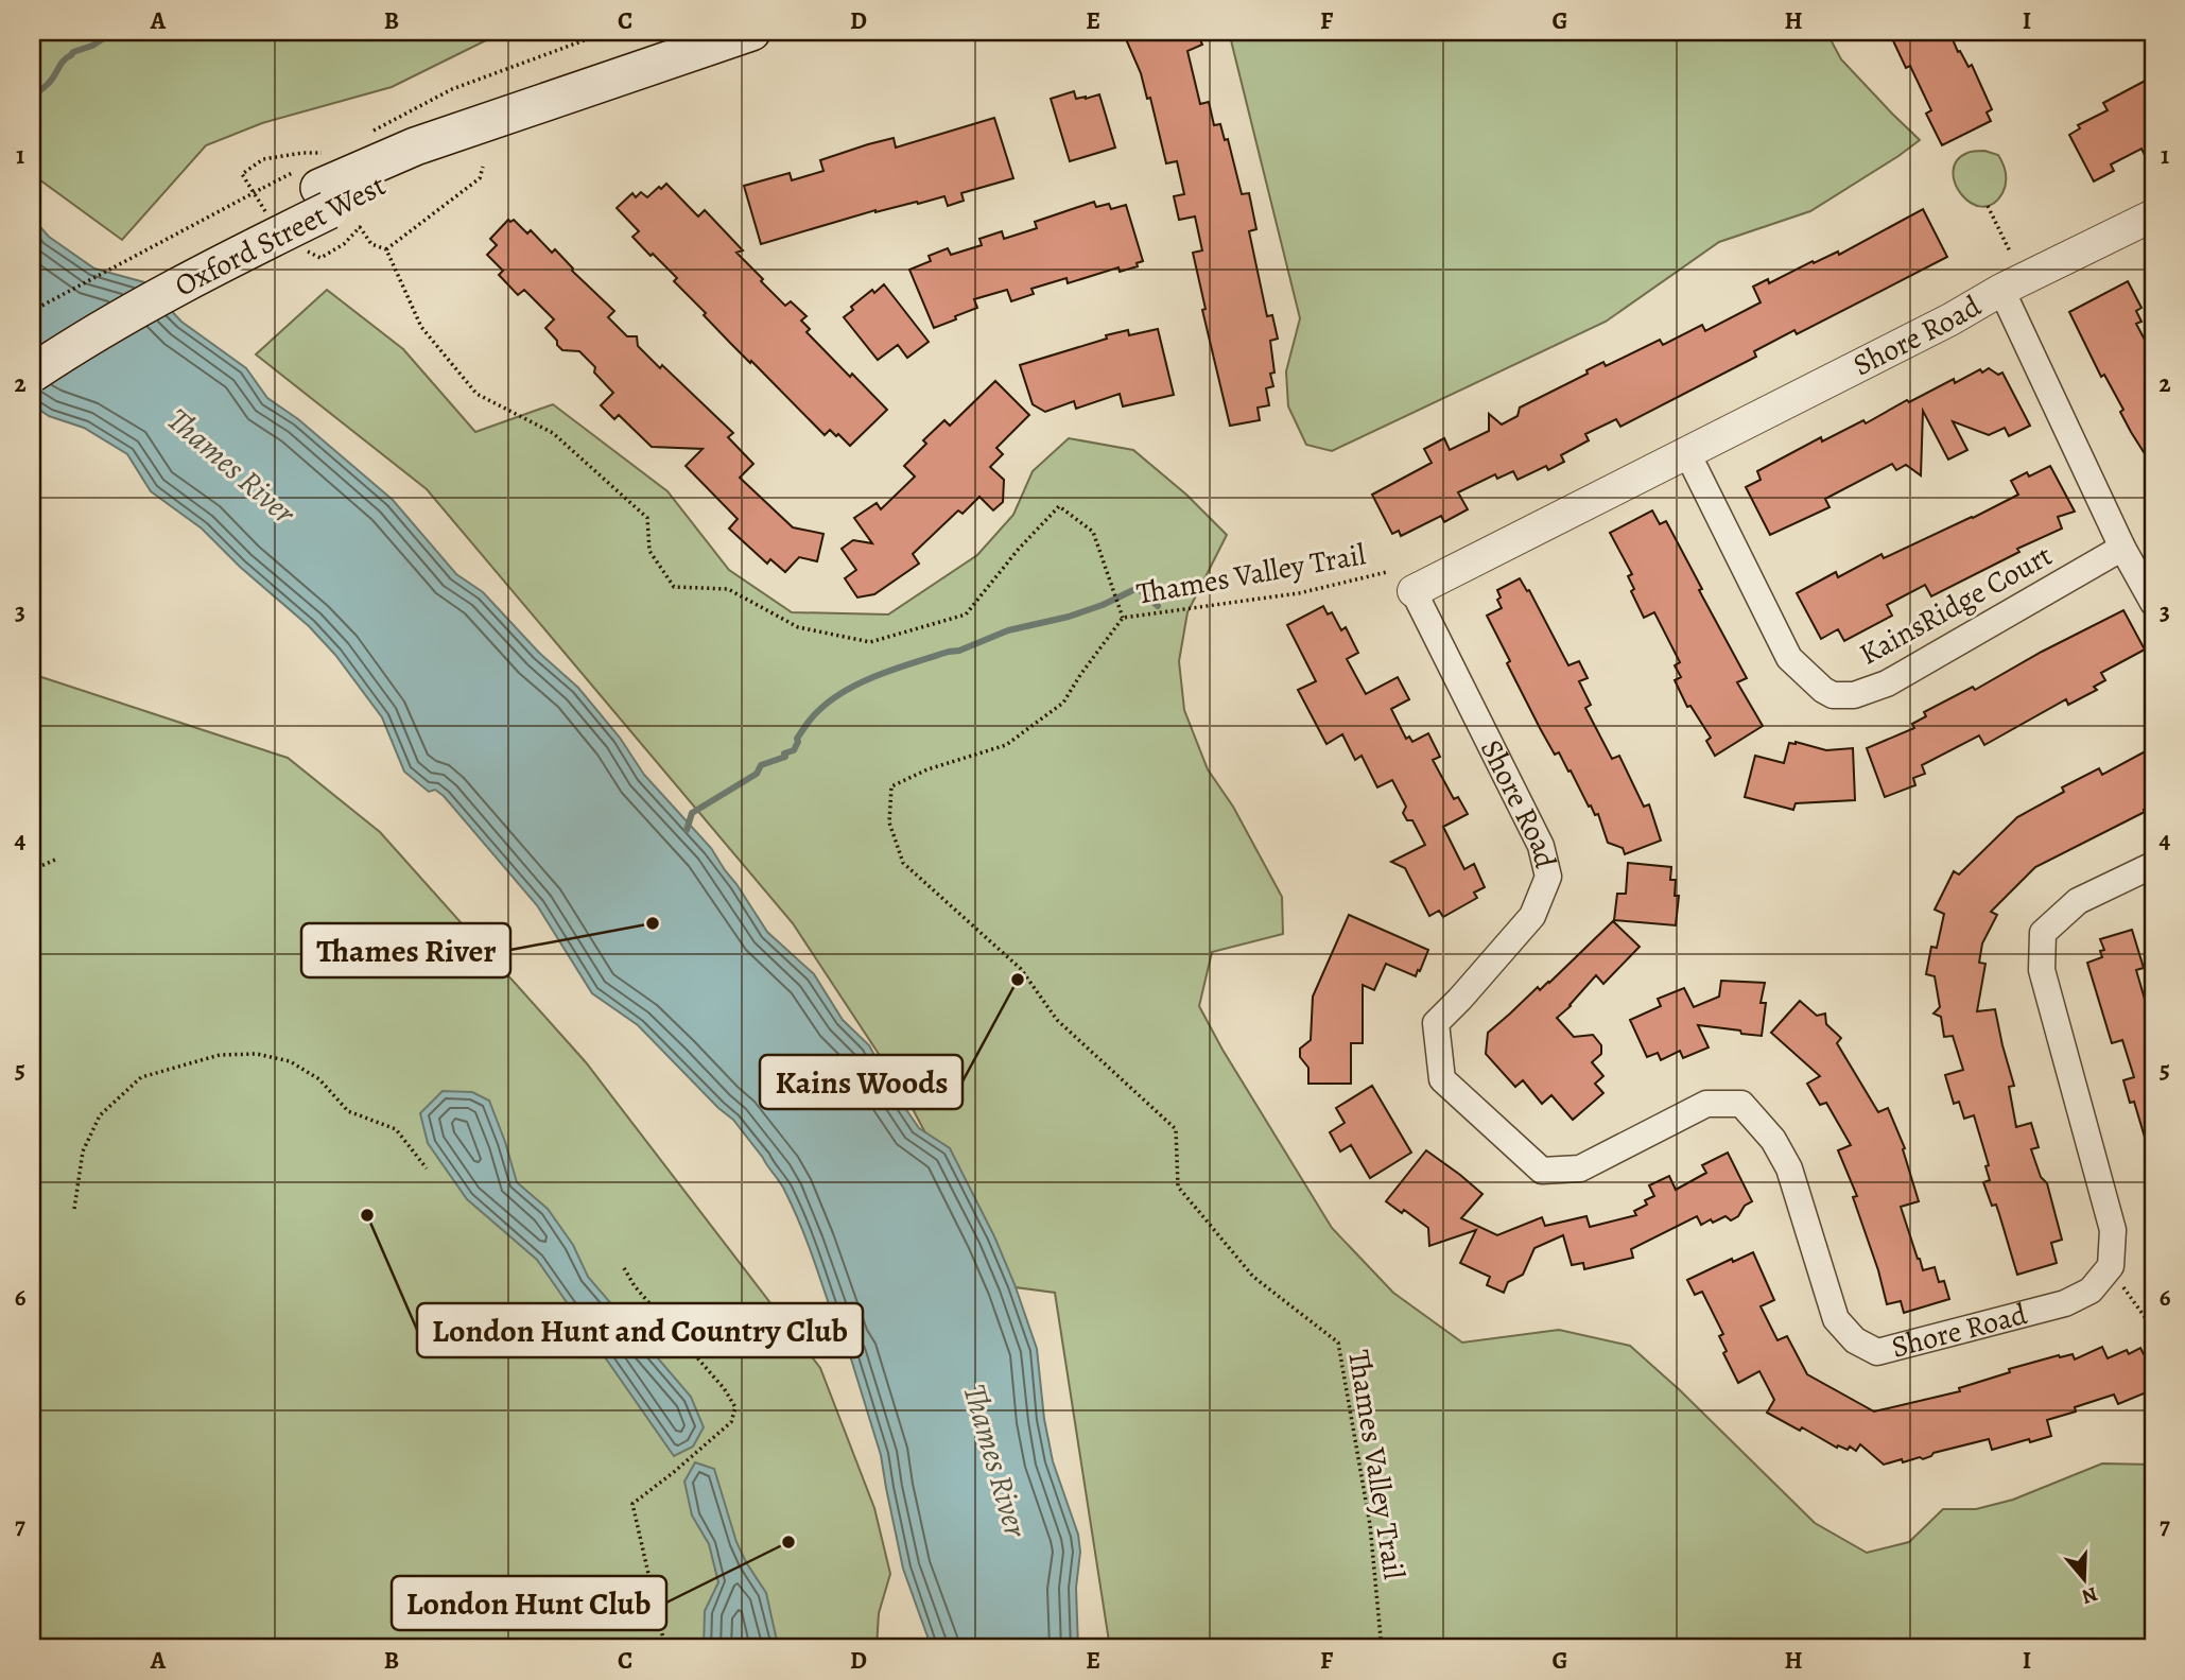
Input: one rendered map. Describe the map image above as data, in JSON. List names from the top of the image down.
{
  "streets": {
    "main road": ["Oxford Street West"],
    "street": ["Shore Road", "KainsRidge Court"],
    "path": ["Thames Valley Trail"]
  },
  "crossings": [
    ["Shore Road", "KainsRidge Court"]
  ],
  "water": ["Thames River"],
  "places": [
    "Thames River",
    "Kains Woods",
    "London Hunt and Country Club",
    "London Hunt Club"
  ],
  "north": "bottom",
  "grid": {
    "columns": [
      "A",
      "B",
      "C",
      "D",
      "E",
      "F",
      "G",
      "H",
      "I"
    ],
    "rows": [
      "1",
      "2",
      "3",
      "4",
      "5",
      "6",
      "7"
    ]
  }
}
